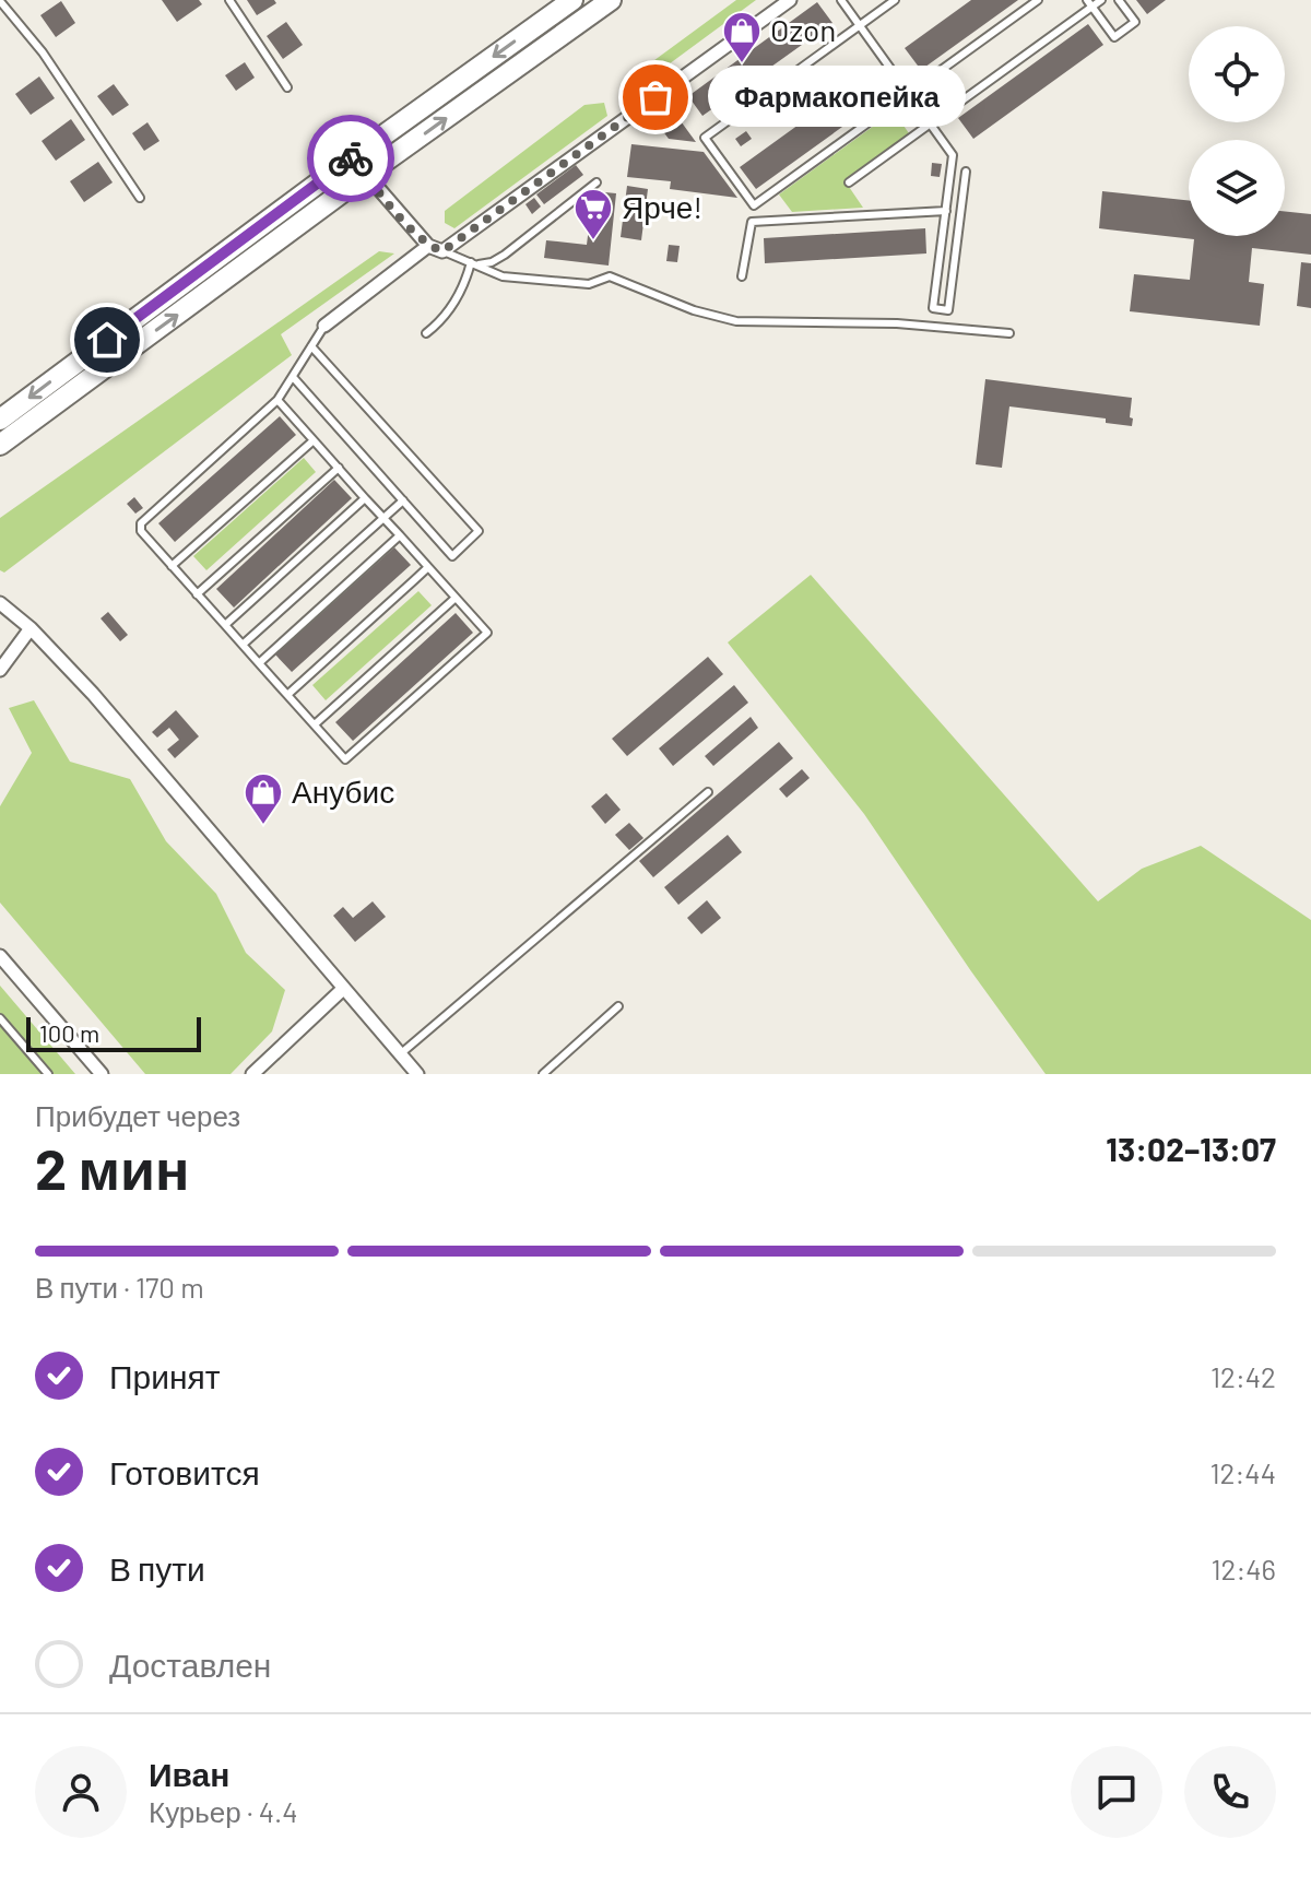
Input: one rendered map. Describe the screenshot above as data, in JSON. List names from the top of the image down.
{
  "places": {
    "shop": ["Ozon", "Анубис"],
    "other": ["Фармакопейка"],
    "supermarket": ["Ярче!"]
  },
  "scale_bar": "100 m",
  "page": {
    "bubble": "Фармакопейка",
    "scale": "100 m",
    "heading": ["2 мин", "Прибудет через", "13:02–13:07"],
    "panel": ["Иван", "Курьер · 4.4"],
    "bar": "В пути · 170 m",
    "list": [
      ["Принят", "12:42"],
      ["Готовится", "12:44"],
      ["В пути", "12:46"],
      "Доставлен"
    ]
  }
}
